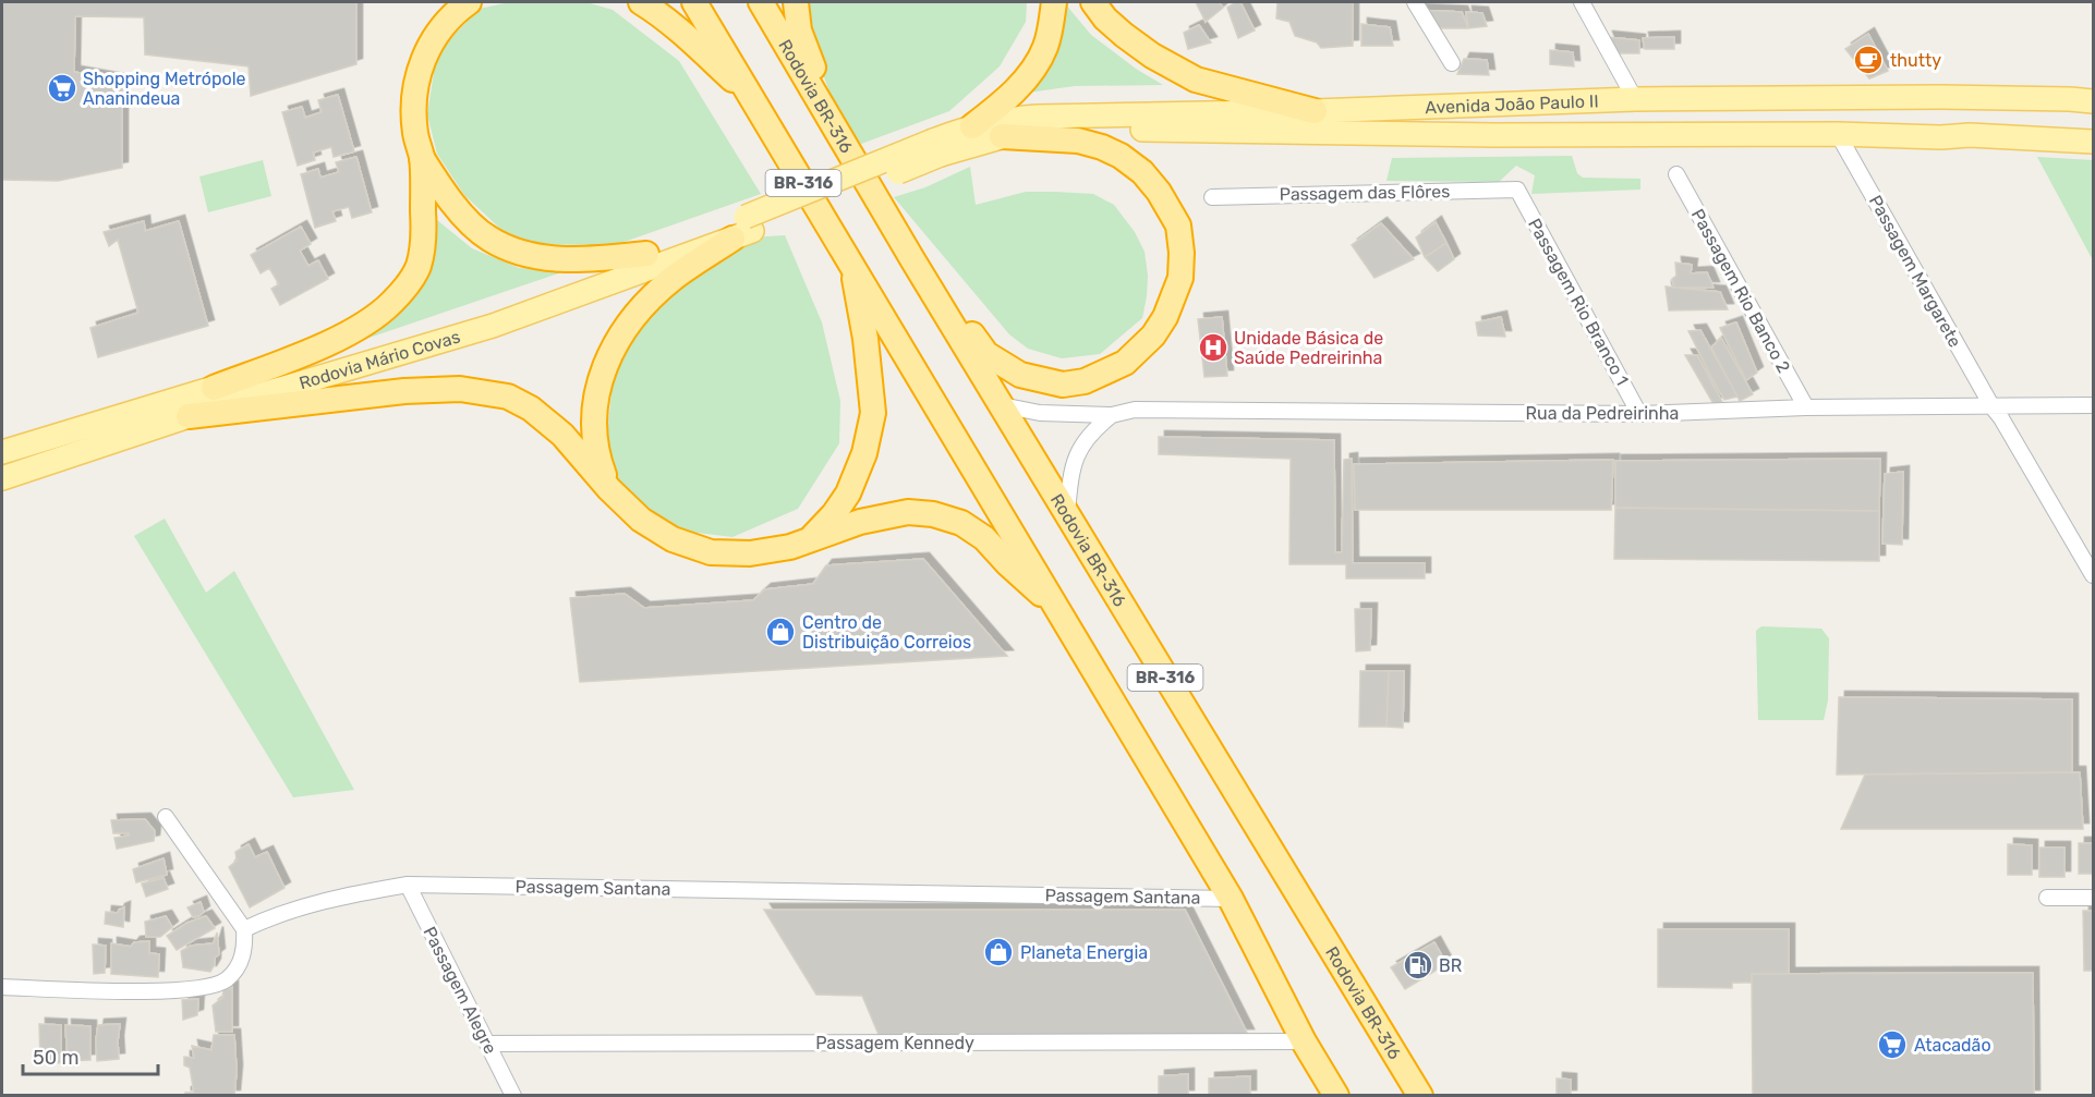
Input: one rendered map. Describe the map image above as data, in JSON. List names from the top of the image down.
{
  "streets": {
    "highway": ["Rodovia BR-316", "BR-316"],
    "main road": ["Avenida João Paulo II", "Rodovia Mário Covas"],
    "street": [
      "Passagem das Flôres",
      "Passagem Margarete",
      "Passagem Rio Banco 2",
      "Passagem Rio Branco 1",
      "Rua da Pedreirinha",
      "Passagem Santana",
      "Passagem Alegre",
      "Passagem Kennedy"
    ]
  },
  "crossings": [
    ["Rodovia BR-316", "Rua da Pedreirinha"],
    ["Avenida João Paulo II", "Passagem Margarete"],
    ["BR-316", "Passagem Santana"],
    ["BR-316", "Passagem Kennedy"],
    ["Passagem das Flôres", "Passagem Rio Branco 1"],
    ["Passagem Margarete", "Rua da Pedreirinha"],
    ["Passagem Rio Banco 2", "Rua da Pedreirinha"],
    ["Passagem Rio Branco 1", "Rua da Pedreirinha"],
    ["Passagem Santana", "Passagem Alegre"],
    ["Passagem Alegre", "Passagem Kennedy"]
  ],
  "places": {
    "cafe": ["thutty"],
    "supermarket": ["Shopping Metrópole Ananindeua", "Atacadão"],
    "hospital": ["Unidade Básica de Saúde Pedreirinha"],
    "shop": ["Centro de Distribuição Correios", "Planeta Energia"],
    "fuel station": ["BR"]
  },
  "scale_bar": "50 m"
}
